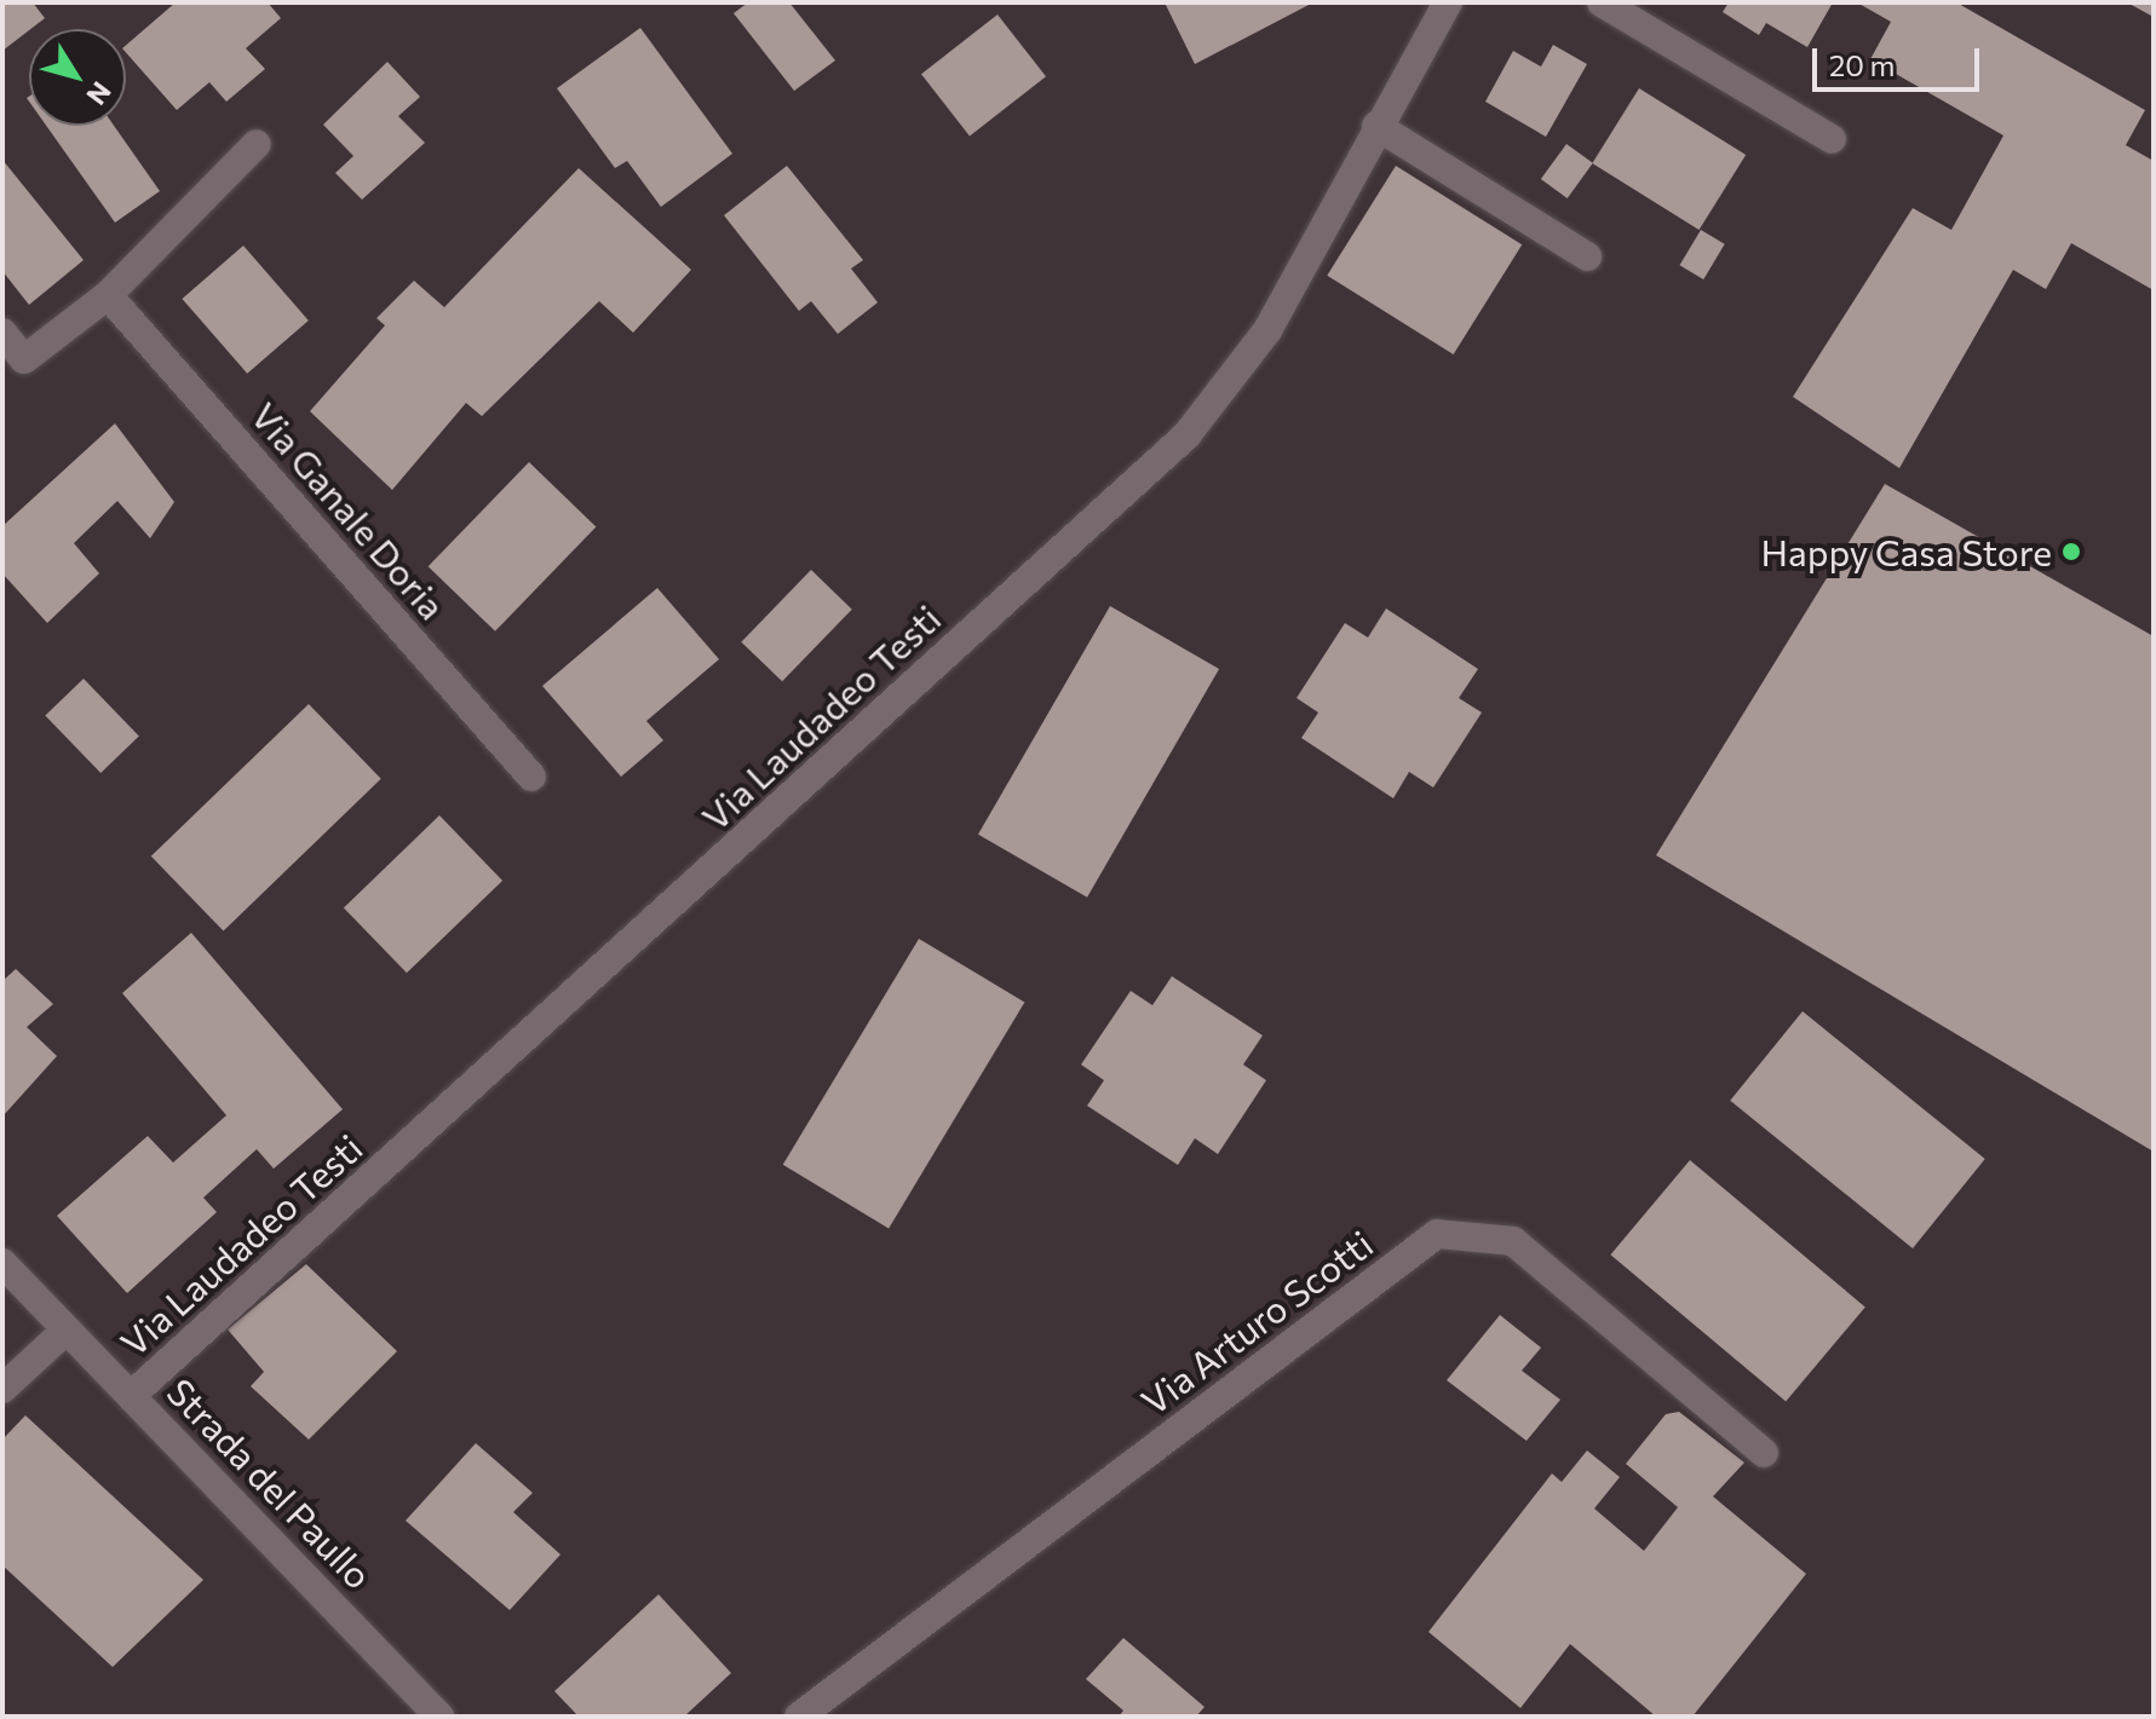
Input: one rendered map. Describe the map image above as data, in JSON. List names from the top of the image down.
{
  "streets": {
    "street": [
      "Via Ganale Doria",
      "Via Laudadeo Testi",
      "Via Arturo Scotti",
      "Strada del Paullo"
    ]
  },
  "crossings": [
    ["Via Laudadeo Testi", "Strada del Paullo"]
  ],
  "places": ["Happy Casa Store"],
  "scale_bar": "20 m",
  "north": "bottom right"
}
